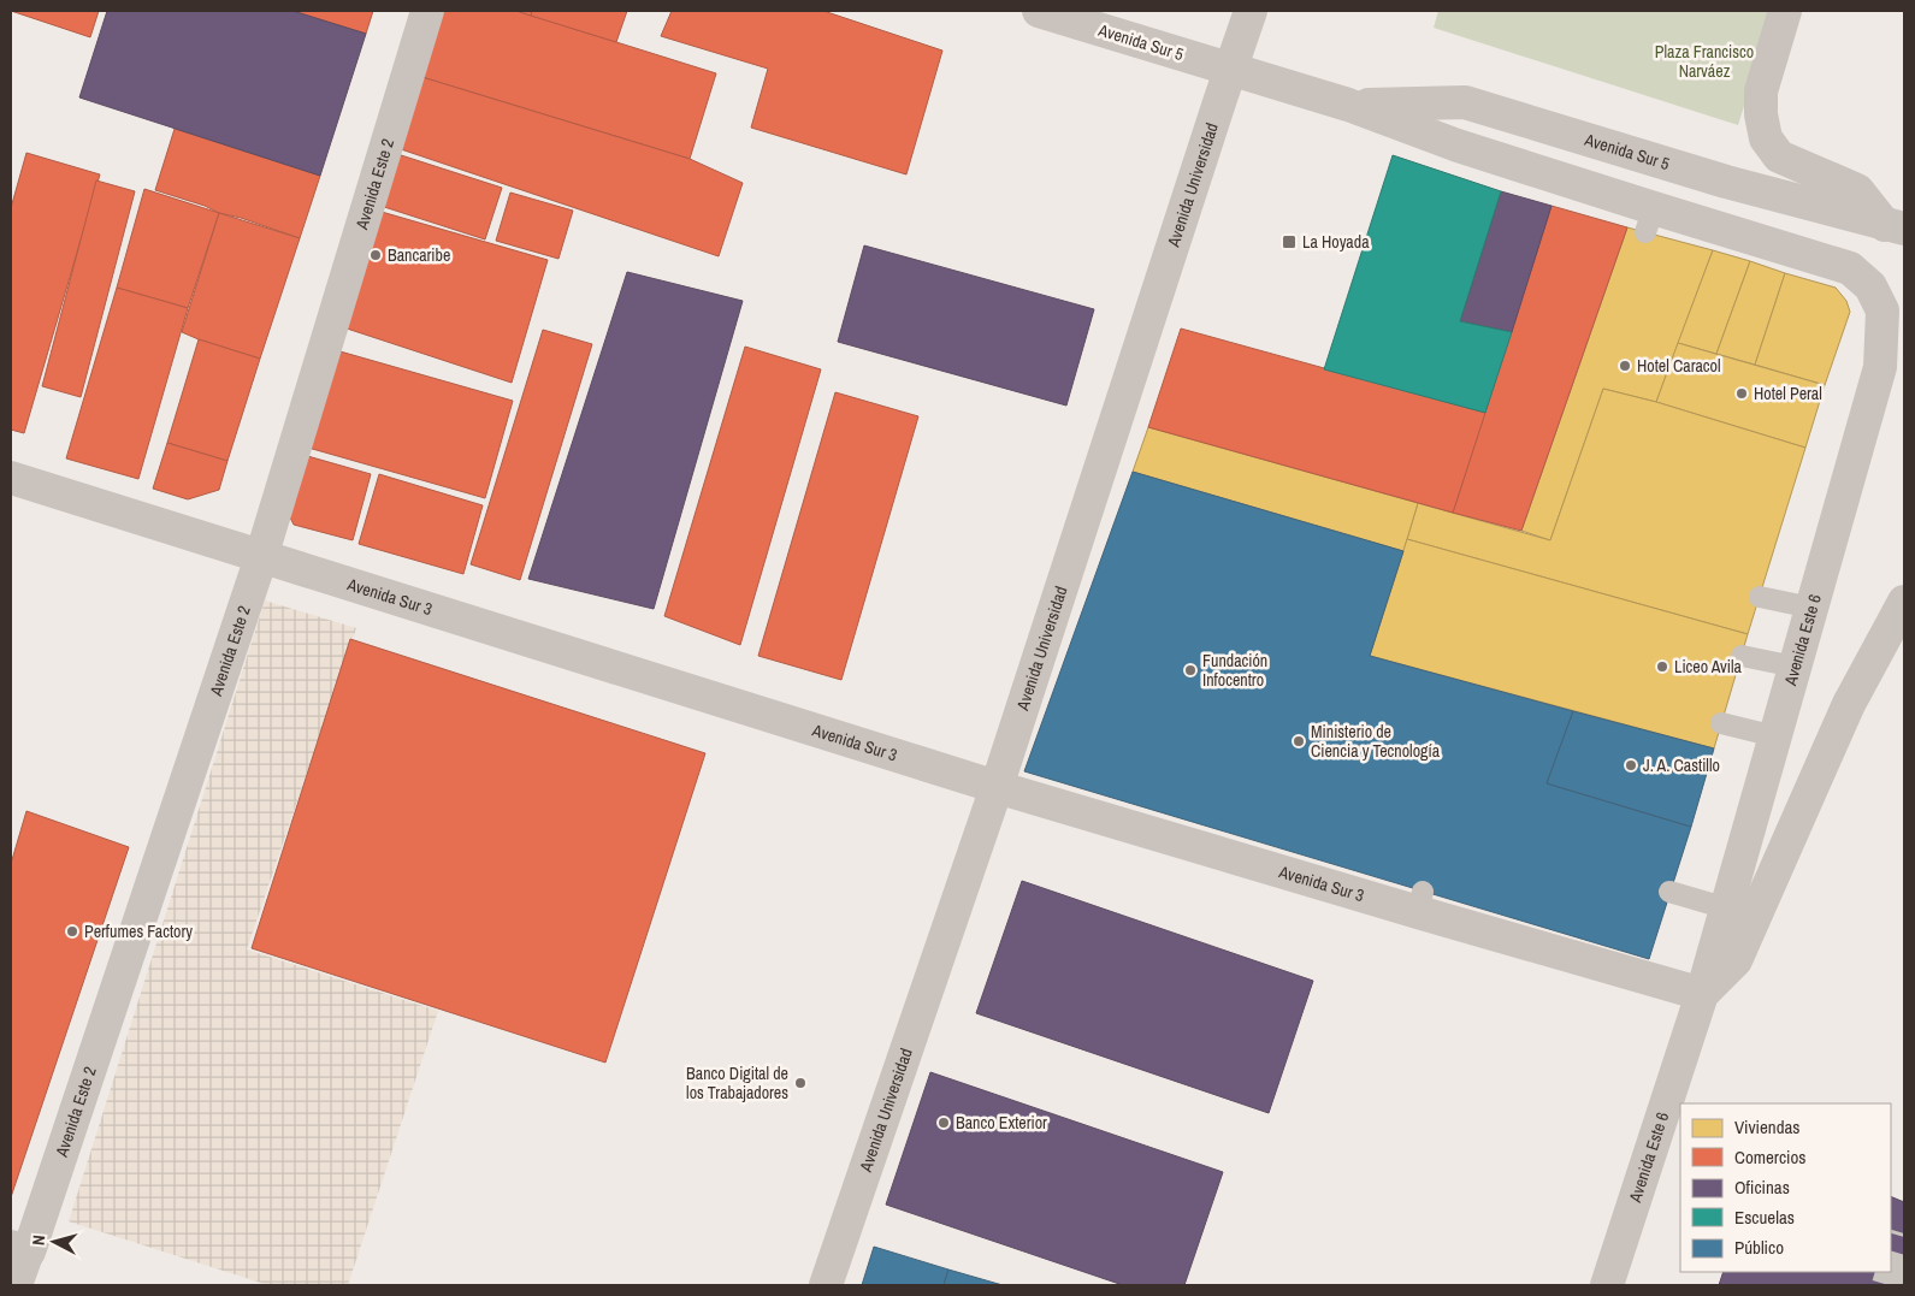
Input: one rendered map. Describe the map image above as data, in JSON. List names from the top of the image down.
{
  "streets": {
    "street": [
      "Avenida Sur 5",
      "Avenida Este 2",
      "Avenida Universidad",
      "Avenida Sur 3",
      "Avenida Este 6"
    ]
  },
  "crossings": [
    ["Avenida Sur 5", "Avenida Universidad"],
    ["Avenida Sur 5", "Avenida Este 6"],
    ["Avenida Este 2", "Avenida Sur 3"],
    ["Avenida Universidad", "Avenida Sur 3"],
    ["Avenida Sur 3", "Avenida Este 6"]
  ],
  "parks": ["Plaza Francisco Narváez"],
  "places": {
    "transit": ["La Hoyada"],
    "other": [
      "Bancaribe",
      "Hotel Caracol",
      "Hotel Peral",
      "Liceo Avila",
      "Fundación Infocentro",
      "Ministerio de Ciencia y Tecnología",
      "J. A. Castillo",
      "Perfumes Factory",
      "Banco Digital de los Trabajadores",
      "Banco Exterior"
    ]
  },
  "legend": [
    "Viviendas",
    "Comercios",
    "Oficinas",
    "Escuelas",
    "Público"
  ],
  "north": "left"
}
